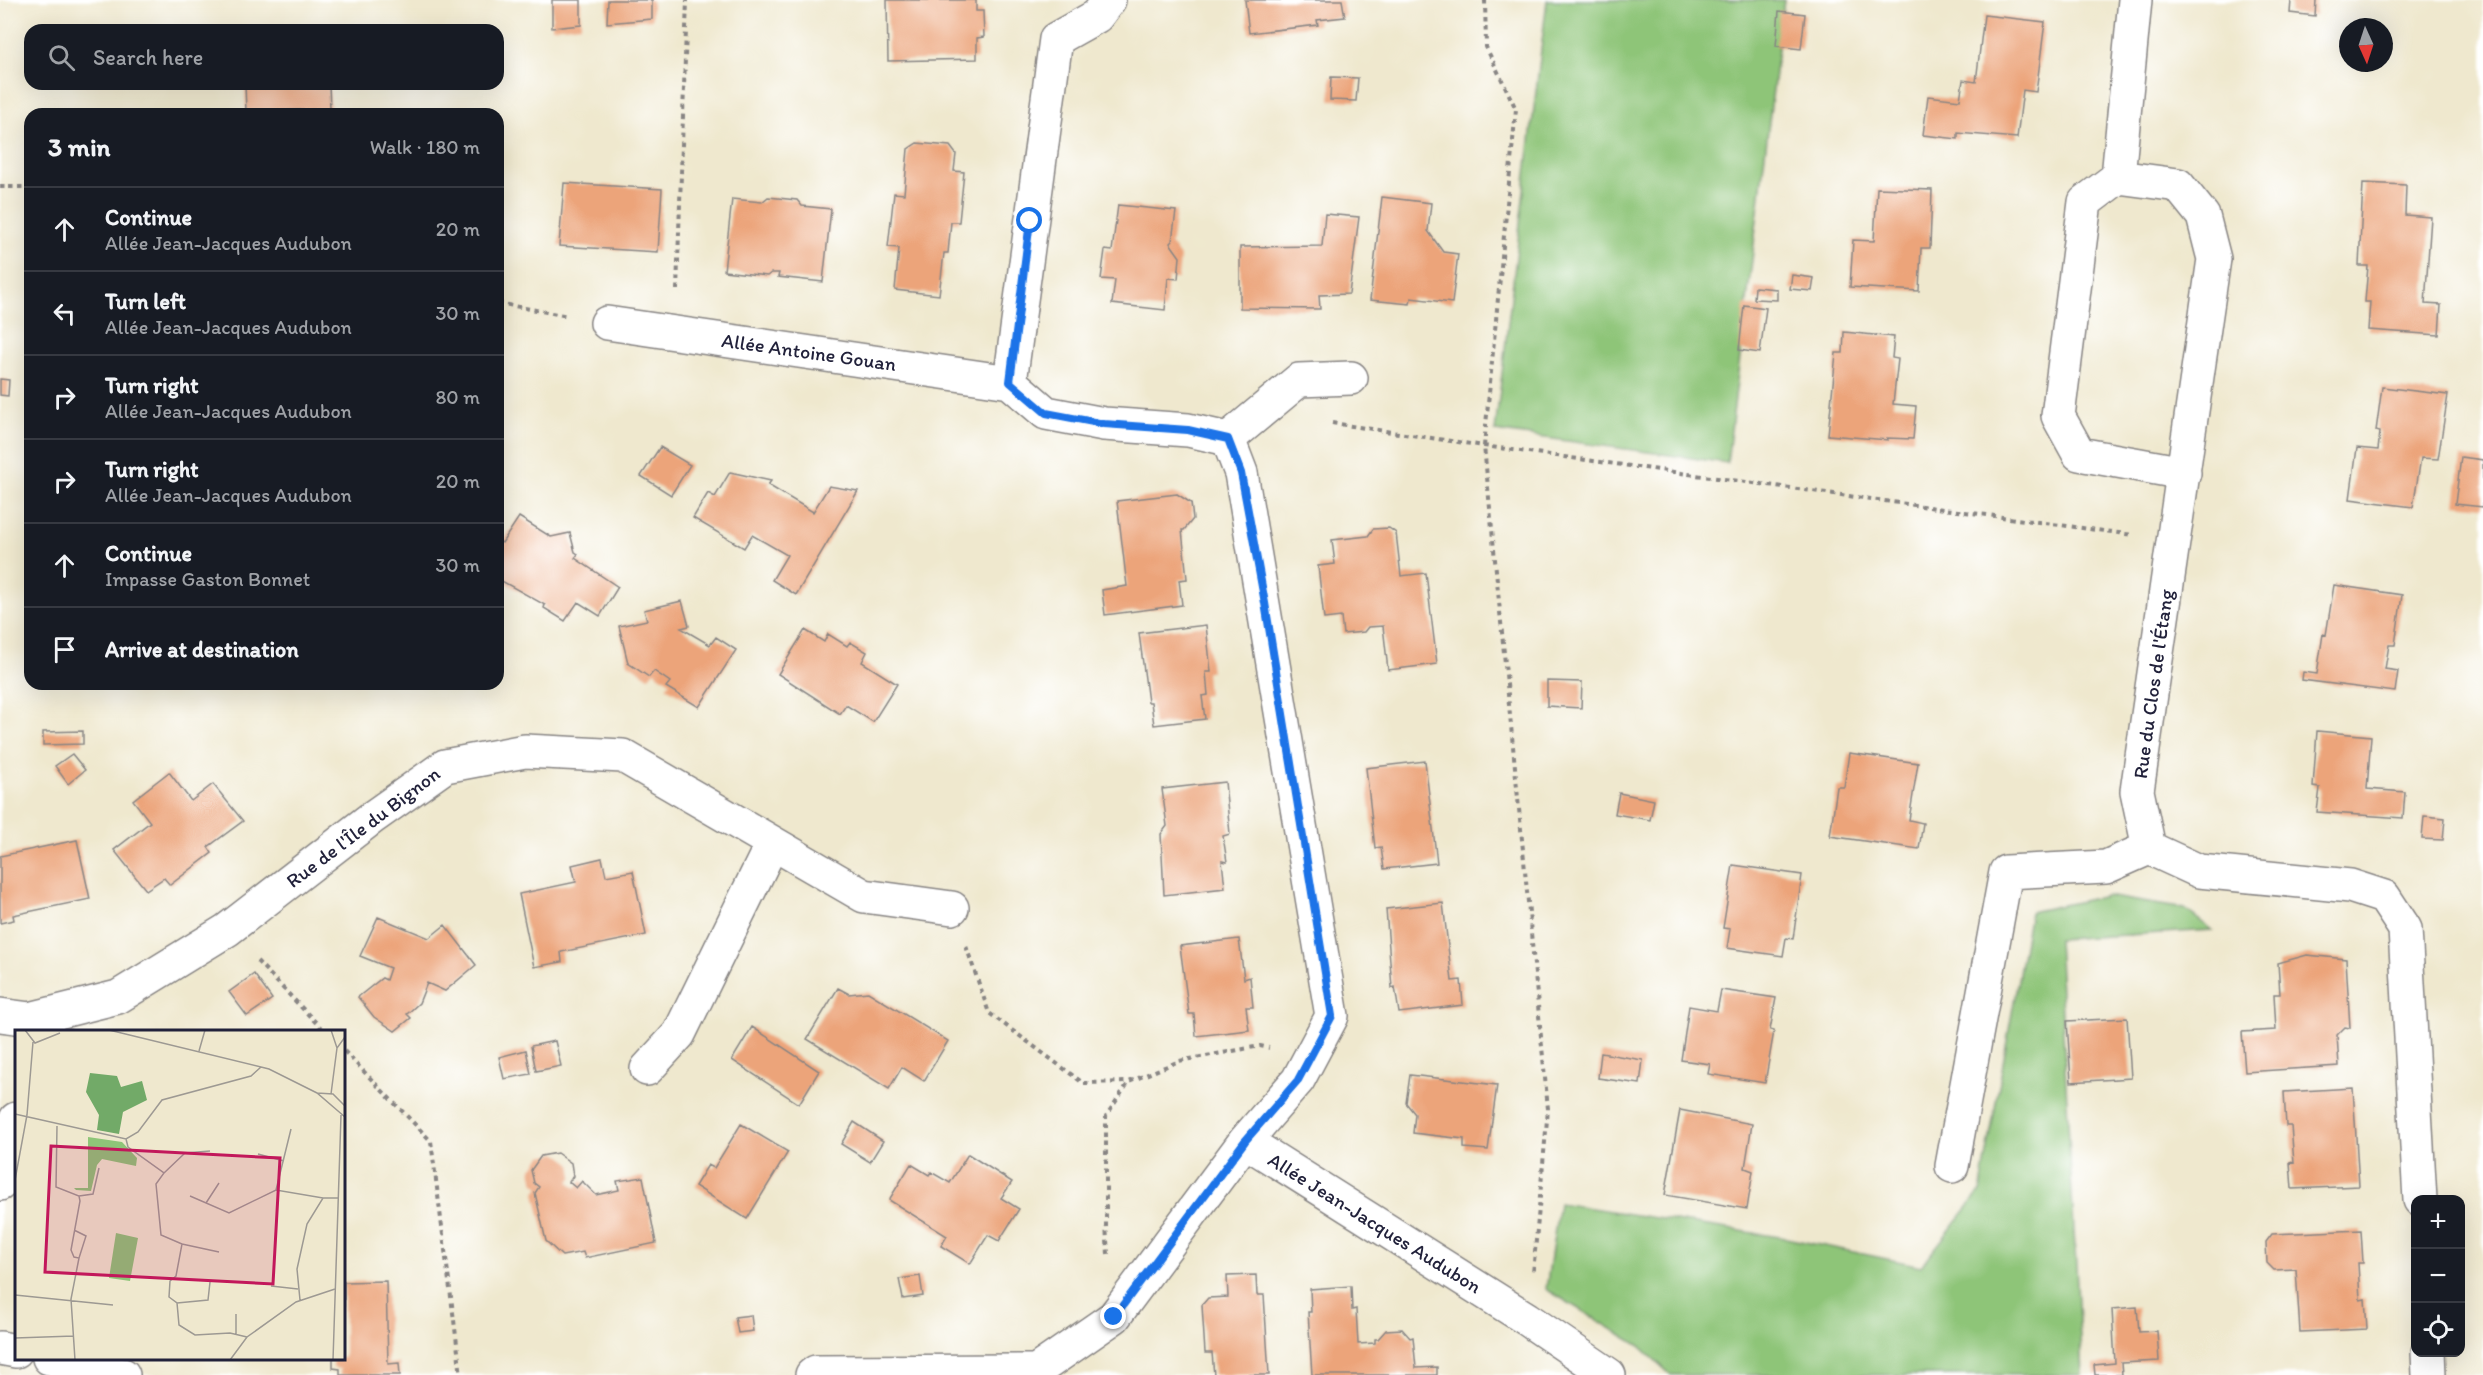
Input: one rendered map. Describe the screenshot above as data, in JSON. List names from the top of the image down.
{
  "streets": {
    "street": [
      "Allée Antoine Gouan",
      "Rue du Clos de l'Étang",
      "Rue de l'Île du Bignon",
      "Allée Jean-Jacques Audubon"
    ]
  },
  "north": "bottom",
  "page": {
    "search": "Search here",
    "heading": ["3 min", "Walk · 180 m"],
    "list": [
      ["Continue", "Allée Jean-Jacques Audubon", "20 m"],
      ["Turn left", "Allée Jean-Jacques Audubon", "30 m"],
      ["Turn right", "Allée Jean-Jacques Audubon", "80 m"],
      ["Turn right", "Allée Jean-Jacques Audubon", "20 m"],
      ["Continue", "Impasse Gaston Bonnet", "30 m"],
      "Arrive at destination"
    ],
    "map_buttons": ["+", "−"]
  }
}
